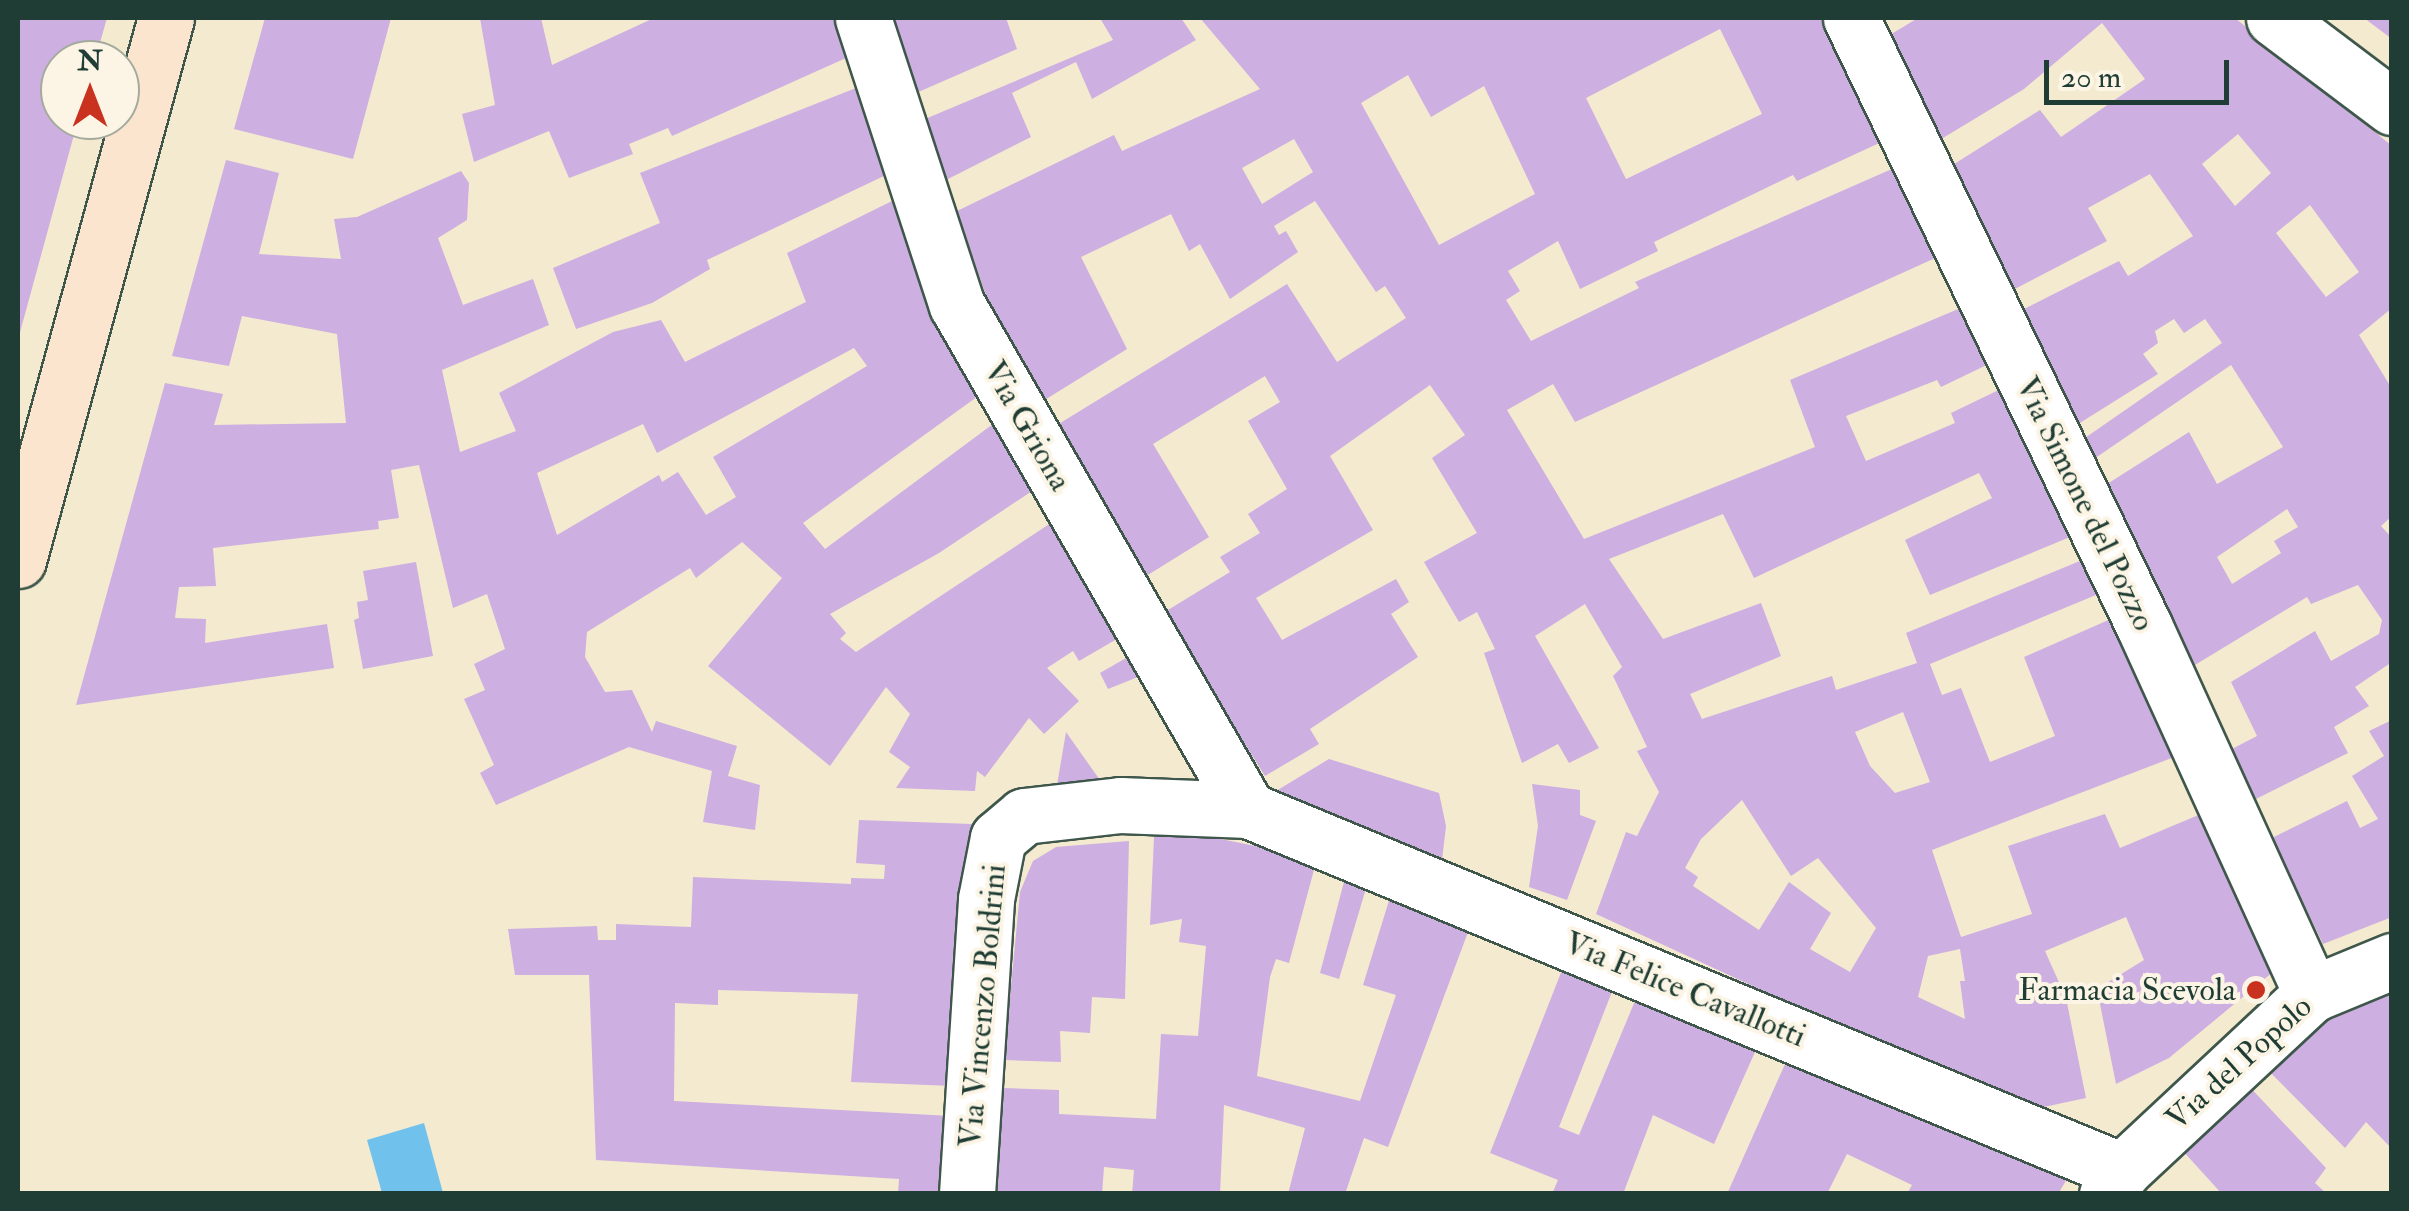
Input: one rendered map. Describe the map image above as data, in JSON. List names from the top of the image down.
{
  "streets": {
    "street": [
      "Via Griona",
      "Via Simone del Pozzo",
      "Via Felice Cavallotti",
      "Via Vincenzo Boldrini",
      "Via del Popolo"
    ]
  },
  "crossings": [
    ["Via Griona", "Via Felice Cavallotti"],
    ["Via Griona", "Via Vincenzo Boldrini"],
    ["Via Simone del Pozzo", "Via del Popolo"],
    ["Via Felice Cavallotti", "Via Vincenzo Boldrini"],
    ["Via Felice Cavallotti", "Via del Popolo"]
  ],
  "places": ["Farmacia Scevola"],
  "scale_bar": "20 m",
  "north": "top"
}
